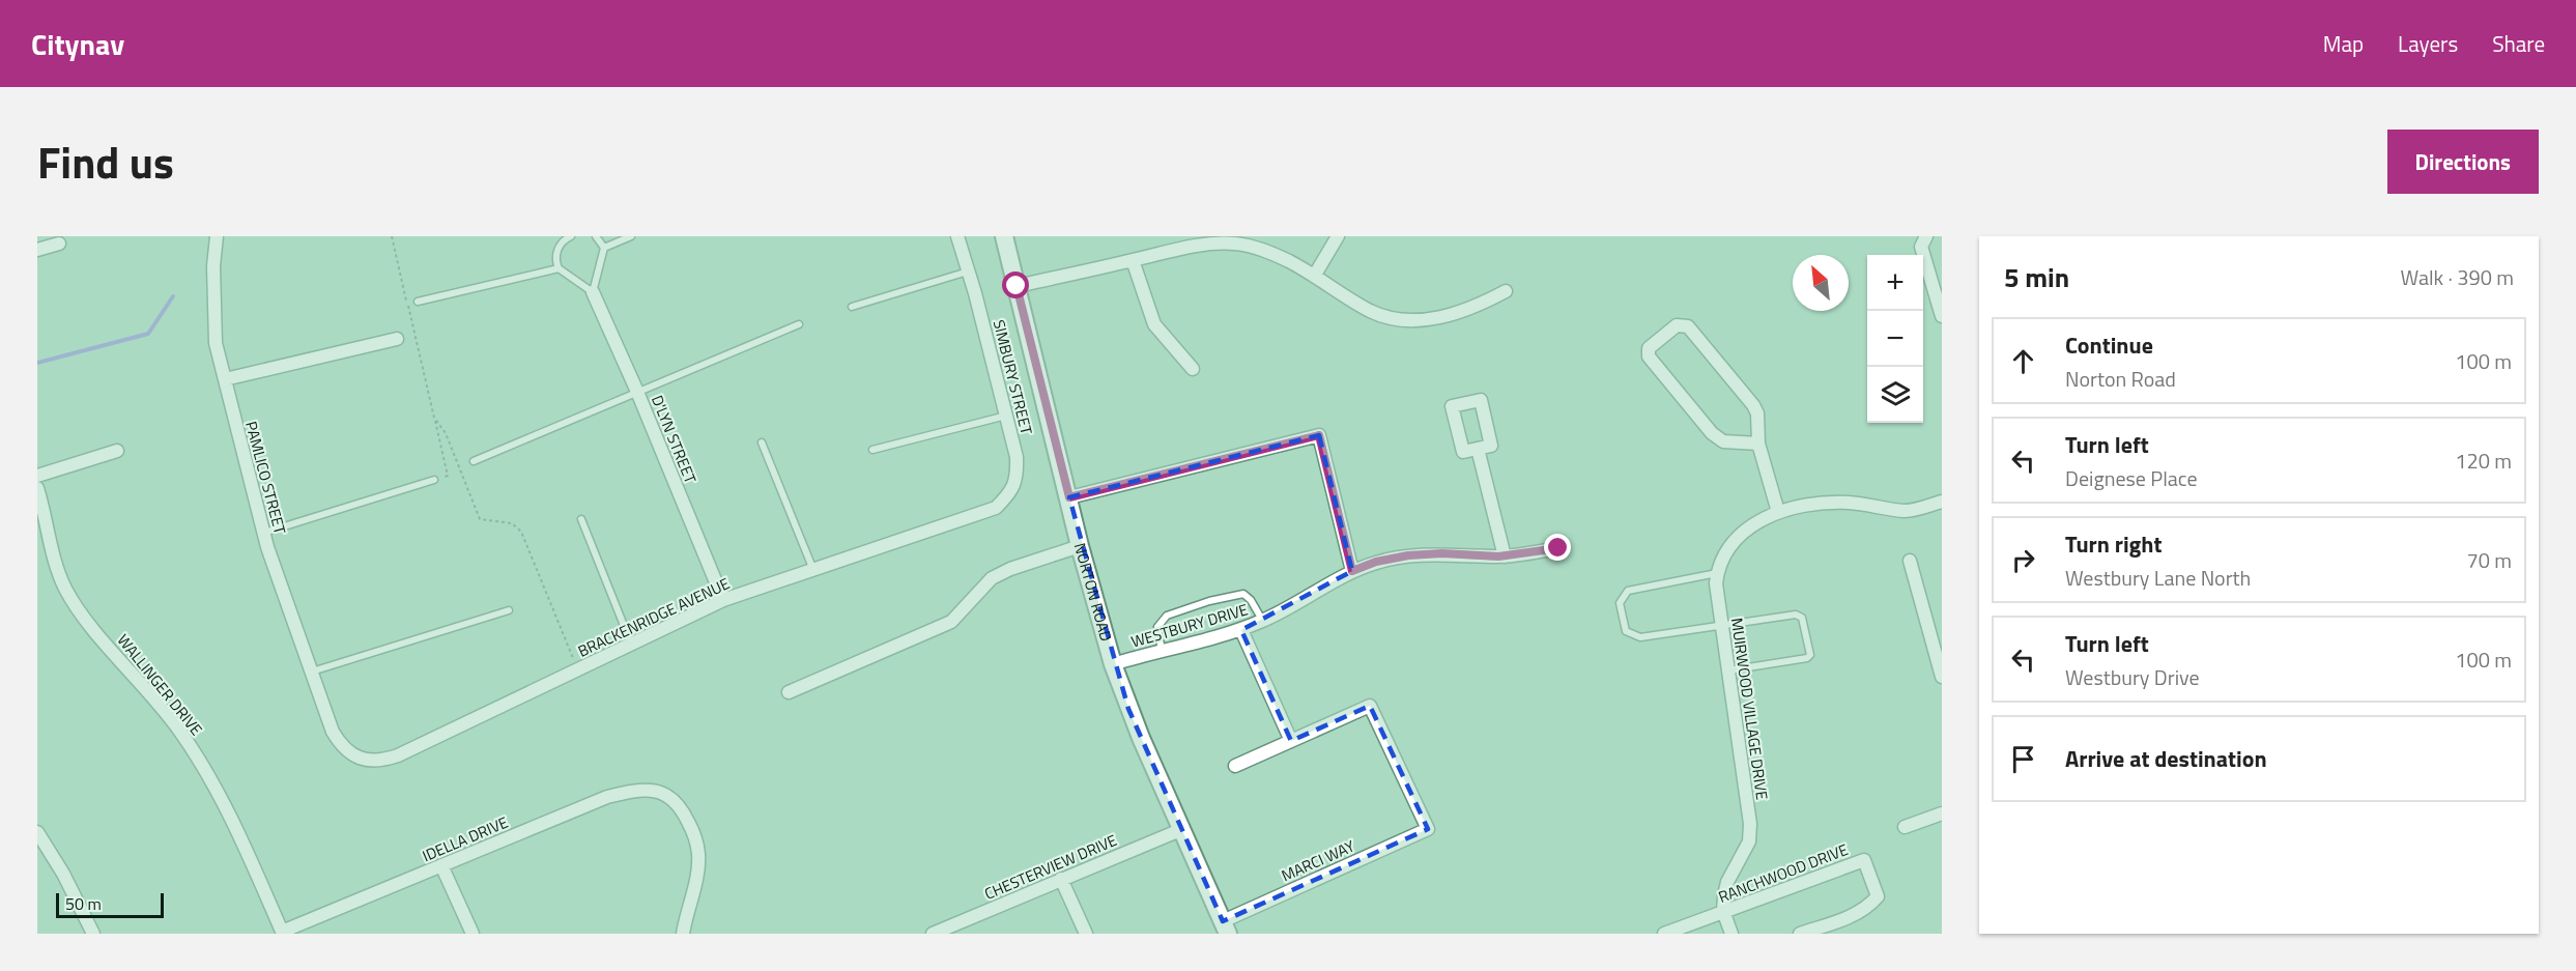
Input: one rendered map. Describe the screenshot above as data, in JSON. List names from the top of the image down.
{
  "streets": {
    "main road": ["NORTON ROAD"],
    "street": [
      "SIMBURY STREET",
      "D'LYN STREET",
      "PAMLICO STREET",
      "BRACKENRIDGE AVENUE",
      "WESTBURY DRIVE",
      "WALLINGER DRIVE",
      "MUIRWOOD VILLAGE DRIVE",
      "IDELLA DRIVE",
      "MARCI WAY",
      "CHESTERVIEW DRIVE",
      "RANCHWOOD DRIVE"
    ]
  },
  "crossings": [
    ["SIMBURY STREET", "BRACKENRIDGE AVENUE"],
    ["D'LYN STREET", "BRACKENRIDGE AVENUE"],
    ["PAMLICO STREET", "BRACKENRIDGE AVENUE"],
    ["NORTON ROAD", "WESTBURY DRIVE"],
    ["NORTON ROAD", "MARCI WAY"],
    ["NORTON ROAD", "CHESTERVIEW DRIVE"],
    ["WALLINGER DRIVE", "IDELLA DRIVE"],
    ["MUIRWOOD VILLAGE DRIVE", "RANCHWOOD DRIVE"]
  ],
  "scale_bar": "50 m",
  "north": "top left",
  "page": {
    "header": "Citynav",
    "nav": ["Map", "Layers", "Share"],
    "title": "Find us",
    "buttons": "Directions",
    "heading": ["5 min", "Walk · 390 m"],
    "map_buttons": ["+", "−"],
    "list": [
      ["Continue", "Norton Road", "100 m"],
      ["Turn left", "Deignese Place", "120 m"],
      ["Turn right", "Westbury Lane North", "70 m"],
      ["Turn left", "Westbury Drive", "100 m"],
      "Arrive at destination"
    ],
    "scale": "50 m"
  }
}
